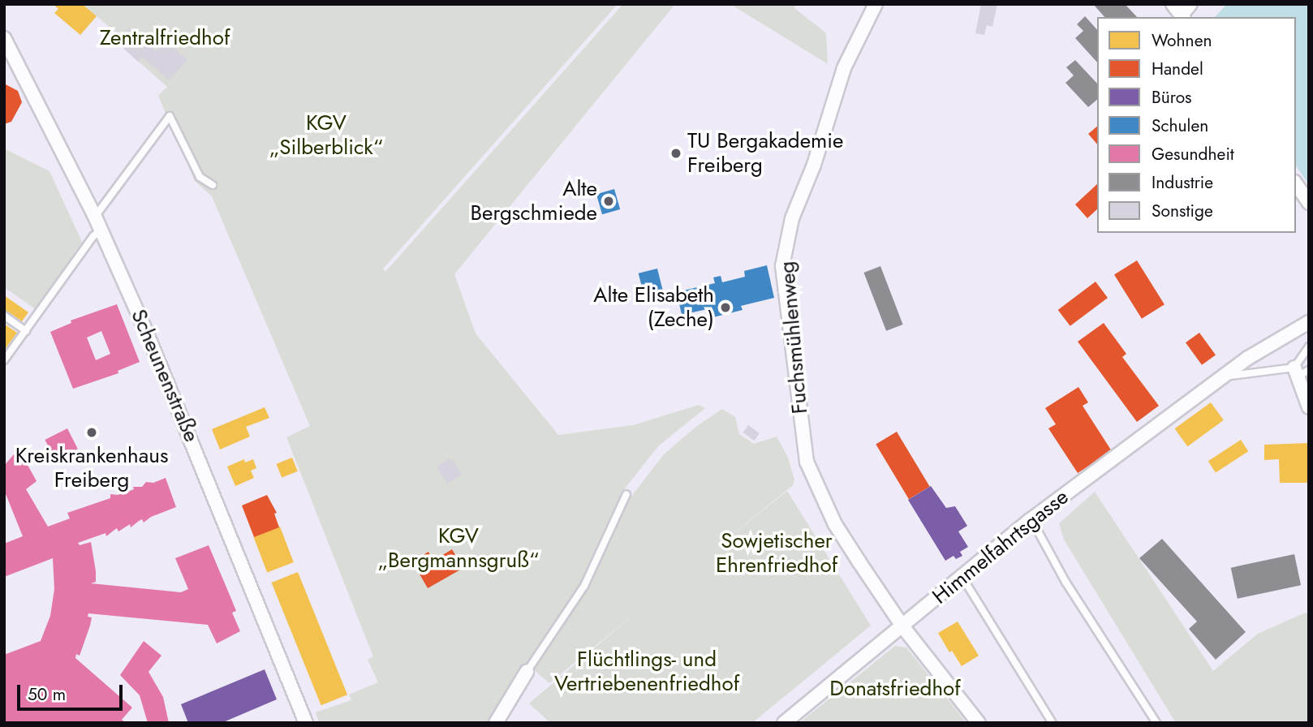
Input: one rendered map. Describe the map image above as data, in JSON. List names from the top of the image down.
{
  "streets": {
    "street": ["Fuchsmühlenweg", "Scheunenstraße", "Himmelfahrtsgasse"]
  },
  "crossings": [
    ["Fuchsmühlenweg", "Himmelfahrtsgasse"]
  ],
  "parks": [
    "Zentralfriedhof",
    "KGV „Silberblick“",
    "KGV „Bergmannsgruß“",
    "Sowjetischer Ehrenfriedhof",
    "Flüchtlings- und Vertriebenenfriedhof",
    "Donatsfriedhof"
  ],
  "places": [
    "TU Bergakademie Freiberg",
    "Alte Bergschmiede",
    "Alte Elisabeth (Zeche)",
    "Kreiskrankenhaus Freiberg"
  ],
  "legend": [
    "Wohnen",
    "Handel",
    "Büros",
    "Schulen",
    "Gesundheit",
    "Industrie",
    "Sonstige"
  ],
  "scale_bar": "50 m"
}
